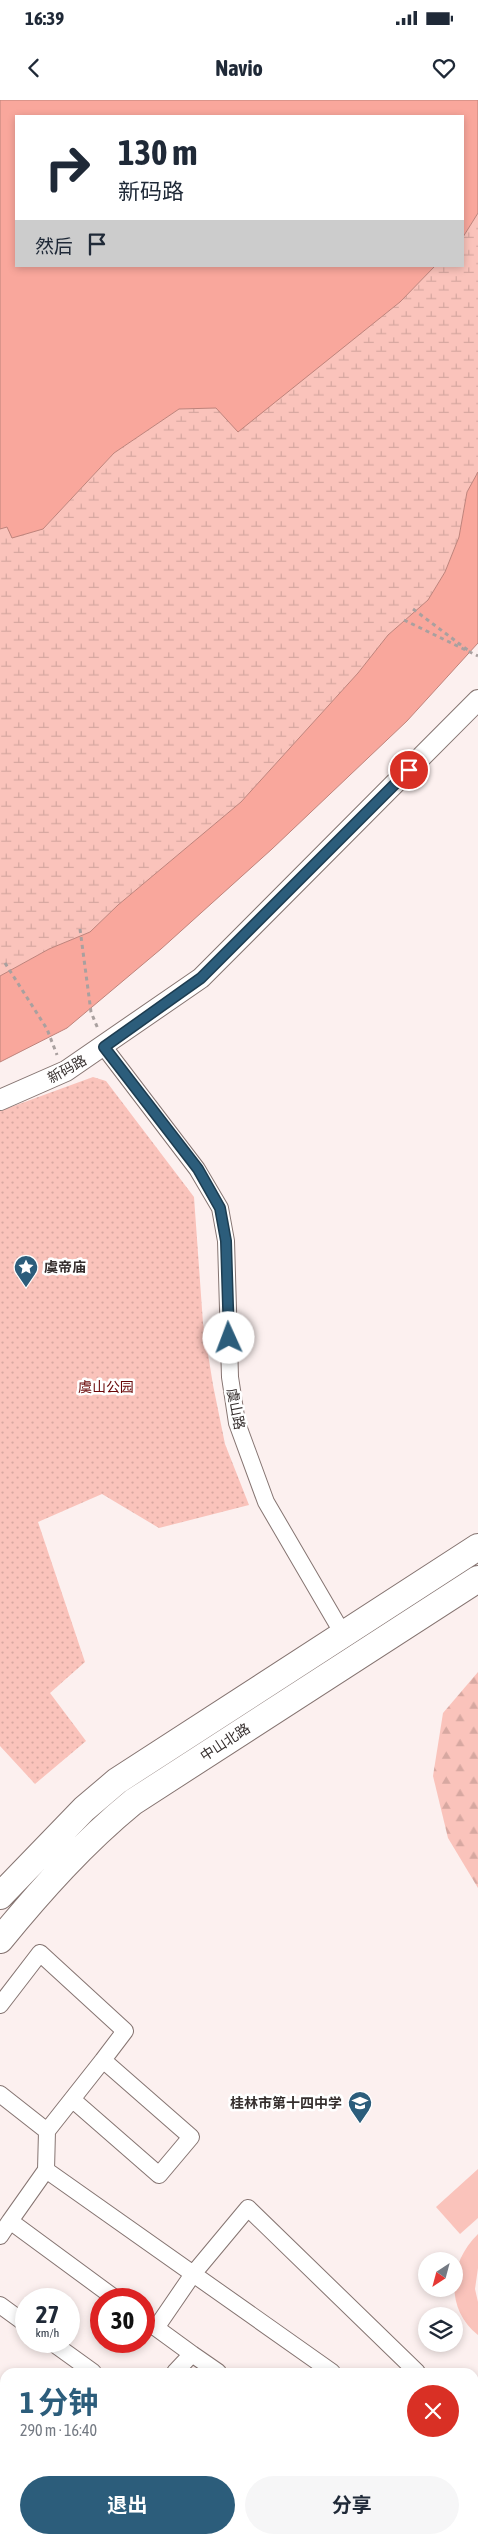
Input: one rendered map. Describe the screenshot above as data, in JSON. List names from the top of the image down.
{
  "streets": {
    "highway": ["中山北路"],
    "street": ["新码路", "虞山路"]
  },
  "crossings": [
    ["新码路", "虞山路"],
    ["虞山路", "中山北路"]
  ],
  "parks": ["虞山公园"],
  "places": {
    "place": ["虞帝庙"],
    "school or university": ["桂林市第十四中学"]
  },
  "north": "bottom left",
  "page": {
    "status": "16:39",
    "header": "Navio",
    "turn": ["130 m", "新码路"],
    "then": "然后",
    "speed": "27 km/h",
    "limit": "30",
    "heading": ["1 分钟", "290 m · 16:40"],
    "buttons": ["退出", "分享"]
  }
}
